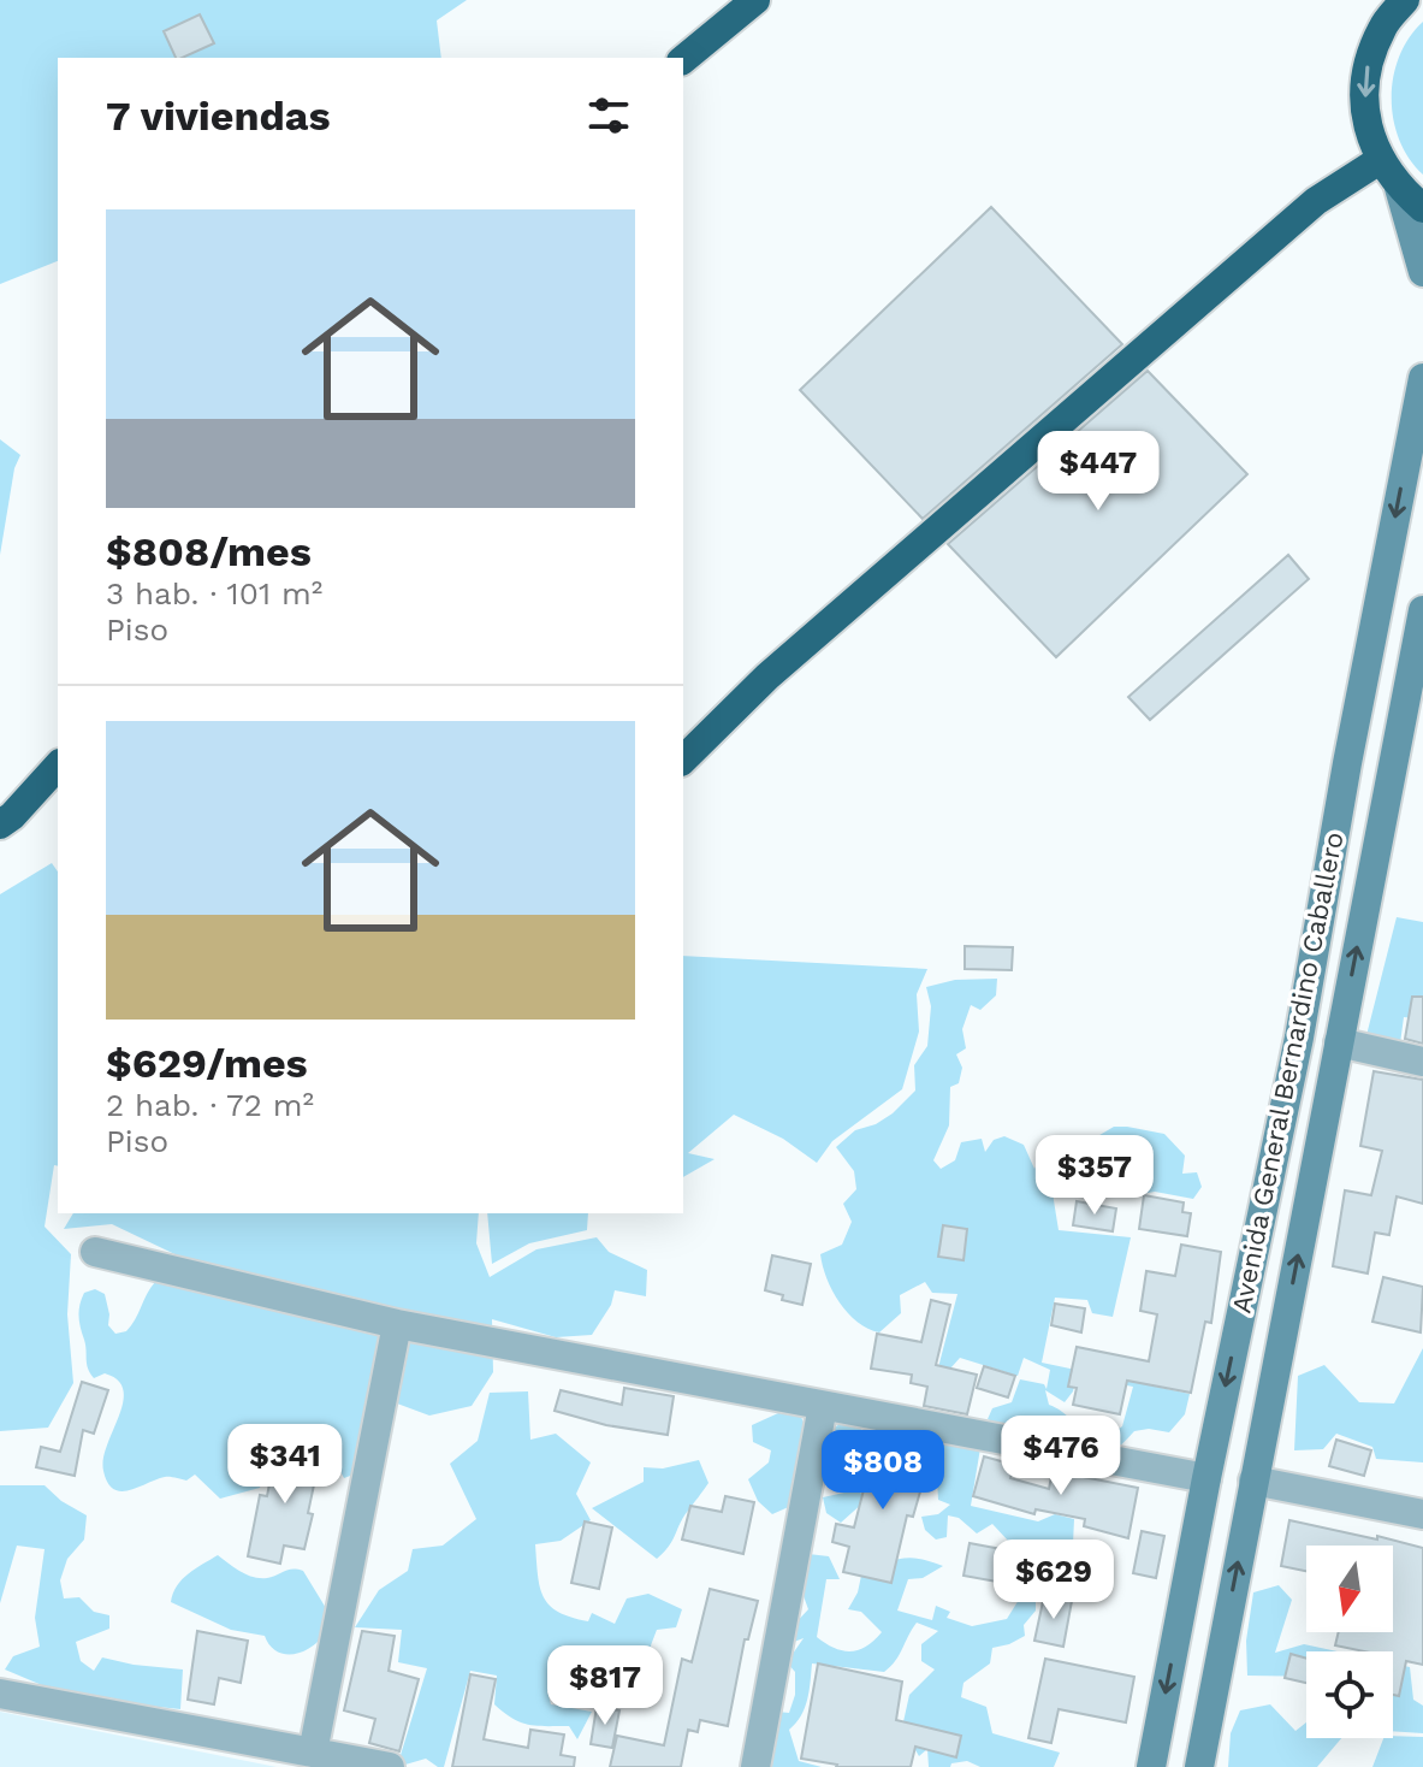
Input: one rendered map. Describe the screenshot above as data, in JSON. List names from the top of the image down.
{
  "streets": {
    "main road": ["Avenida General Bernardino Caballero"]
  },
  "north": "bottom",
  "page": {
    "heading": "7 viviendas",
    "list": [
      {
        "name": "$808/mes",
        "note": "3 hab. · 101 m² · Piso"
      },
      {
        "name": "$629/mes",
        "note": "2 hab. · 72 m² · Piso"
      }
    ],
    "price": [
      "$447",
      "$357",
      "$476",
      "$341",
      "$808",
      "$629",
      "$817"
    ]
  }
}
